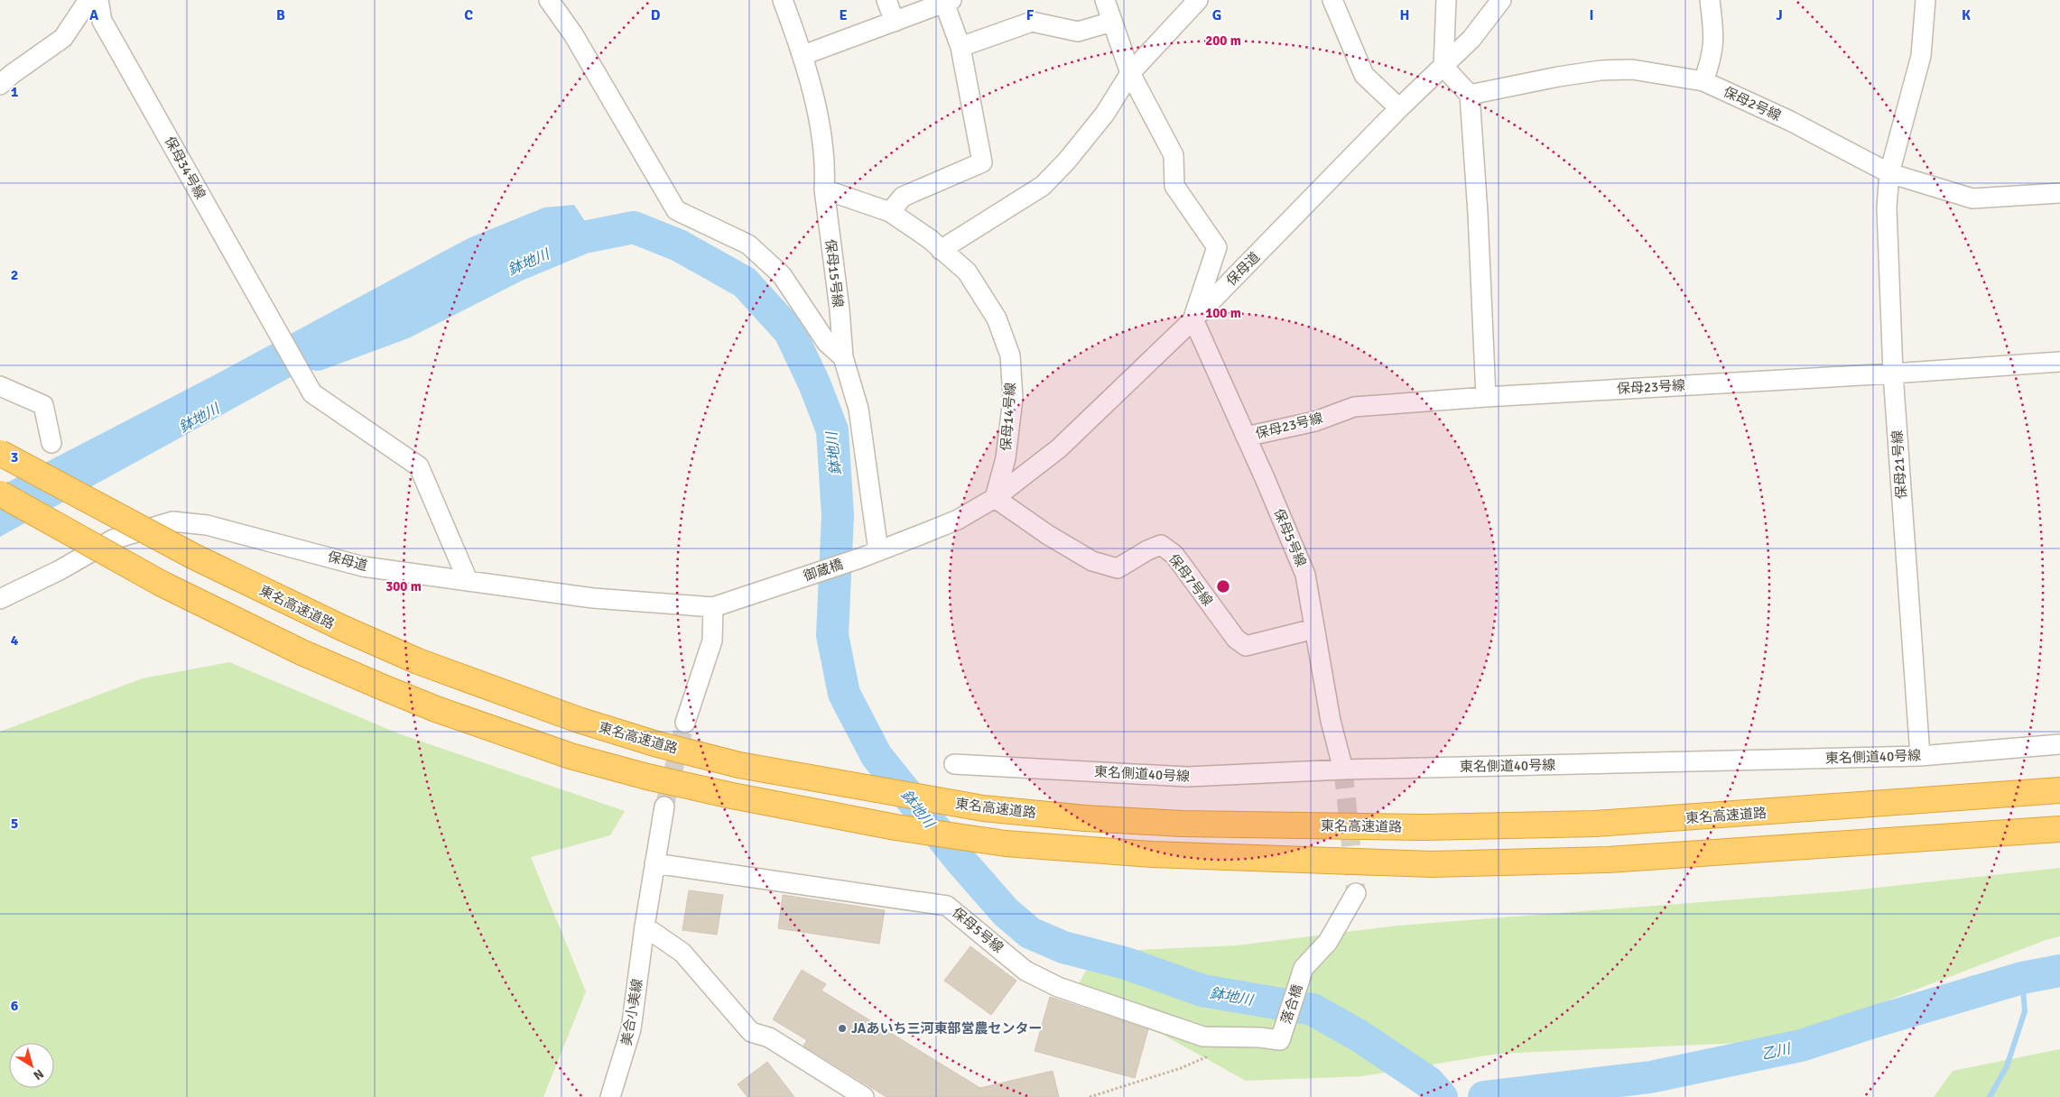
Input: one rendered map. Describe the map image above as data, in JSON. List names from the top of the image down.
{
  "streets": {
    "highway": ["東名高速道路"],
    "street": [
      "保母2号線",
      "保母34号線",
      "保母道",
      "保母15号線",
      "保母23号線",
      "保母14号線",
      "保母21号線",
      "保母5号線",
      "御蔵橋",
      "保母7号線",
      "東名側道40号線",
      "落合橋",
      "美合小美線"
    ]
  },
  "crossings": [
    ["保母2号線", "保母21号線"],
    ["保母34号線", "保母道"],
    ["保母道", "保母15号線"],
    ["保母道", "保母14号線"],
    ["保母道", "保母5号線"],
    ["保母道", "御蔵橋"],
    ["保母道", "保母7号線"],
    ["保母15号線", "保母14号線"],
    ["保母15号線", "御蔵橋"],
    ["保母23号線", "保母21号線"],
    ["保母23号線", "保母5号線"],
    ["保母14号線", "保母7号線"],
    ["保母21号線", "東名側道40号線"],
    ["保母5号線", "保母7号線"],
    ["保母5号線", "東名側道40号線"],
    ["保母5号線", "落合橋"],
    ["保母5号線", "美合小美線"]
  ],
  "water": ["鉢地川", "乙川"],
  "places": ["JAあいち三河東部営農センター"],
  "north": "bottom right",
  "grid": {
    "columns": [
      "A",
      "B",
      "C",
      "D",
      "E",
      "F",
      "G",
      "H",
      "I",
      "J",
      "K"
    ],
    "rows": [
      "1",
      "2",
      "3",
      "4",
      "5",
      "6"
    ]
  },
  "rings": ["200 m", "100 m", "300 m"]
}
